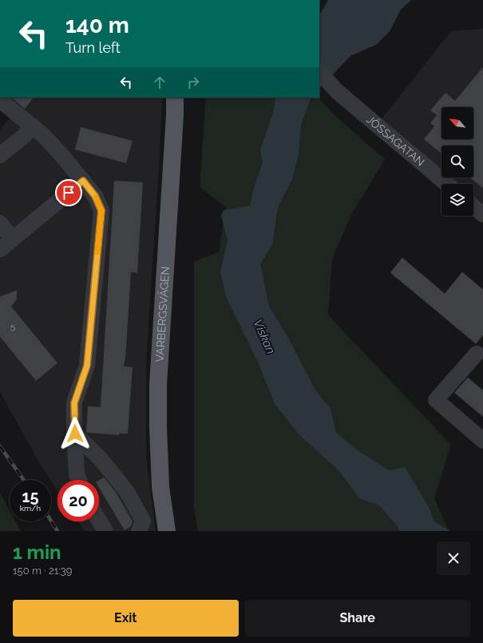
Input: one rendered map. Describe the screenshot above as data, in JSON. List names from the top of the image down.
{
  "streets": {
    "main road": ["VARBERGSVÄGEN"],
    "street": ["JÖSSAGATAN"]
  },
  "water": ["Viskan"],
  "house_numbers": ["5"],
  "north": "top left",
  "page": {
    "turn": ["140 m", "Turn left"],
    "speed": "15 km/h",
    "limit": "20",
    "heading": ["1 min", "150 m · 21:39"],
    "buttons": ["Exit", "Share"]
  }
}
